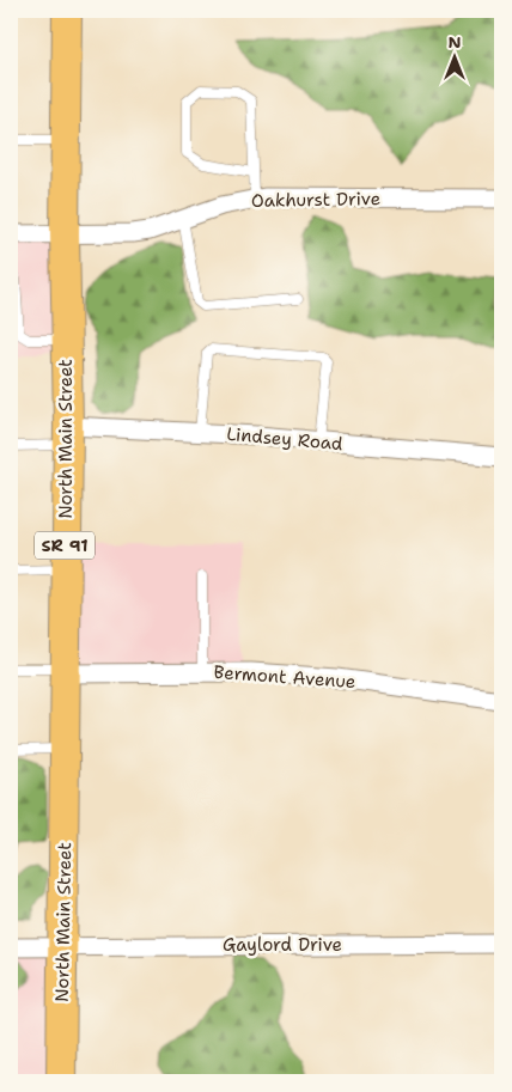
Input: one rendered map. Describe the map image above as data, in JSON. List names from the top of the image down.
{
  "streets": {
    "main road": ["North Main Street", "SR 91"],
    "street": [
      "Oakhurst Drive",
      "Lindsey Road",
      "Bermont Avenue",
      "Gaylord Drive"
    ]
  },
  "crossings": [
    ["Oakhurst Drive", "North Main Street"],
    ["North Main Street", "Lindsey Road"],
    ["North Main Street", "Bermont Avenue"],
    ["North Main Street", "Gaylord Drive"]
  ],
  "north": "top"
}
